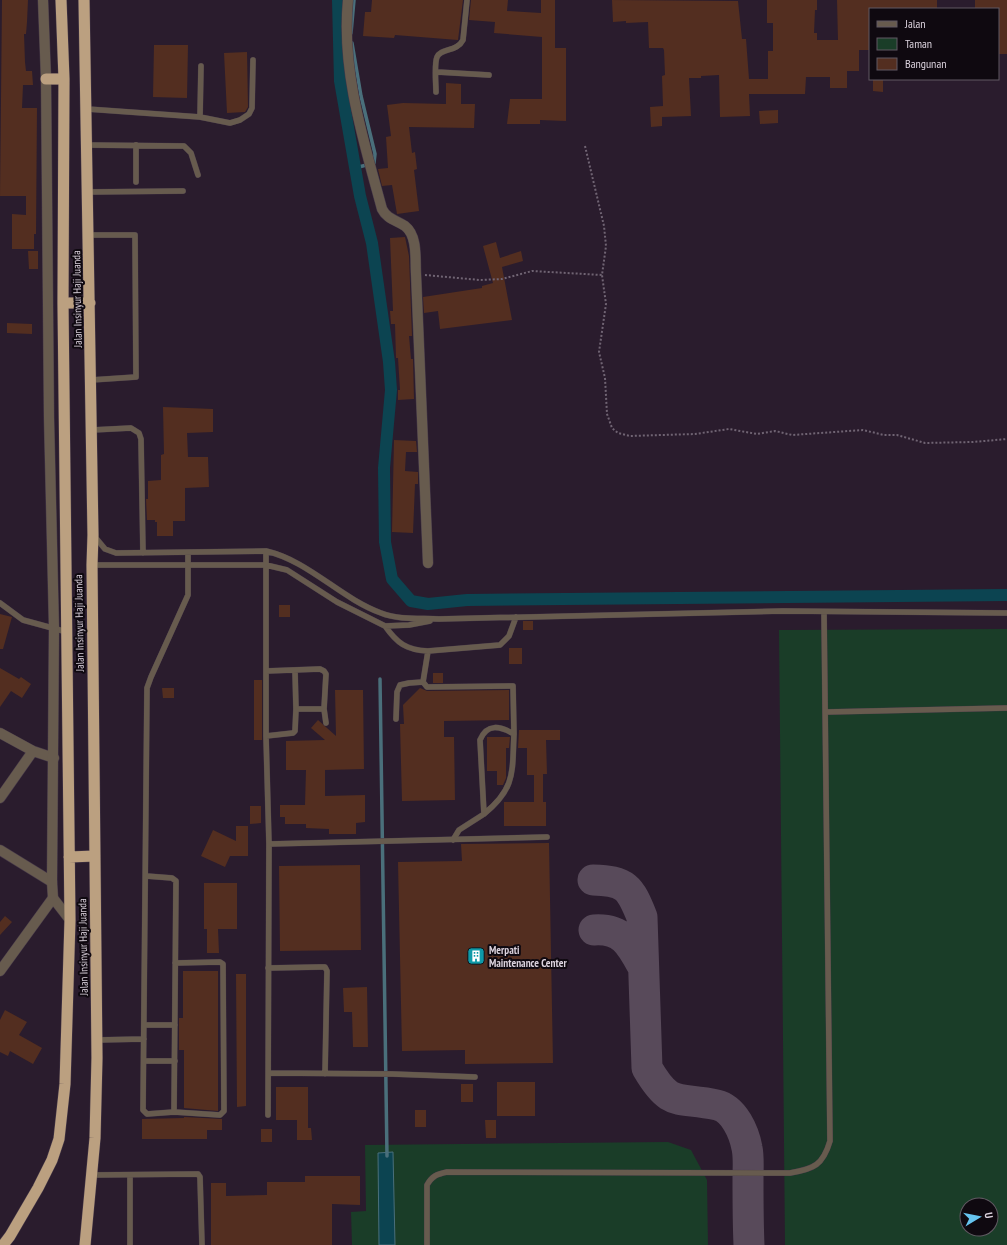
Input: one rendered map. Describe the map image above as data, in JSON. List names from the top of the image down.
{
  "streets": {
    "highway": ["Jalan Insinyur Haji Juanda"]
  },
  "places": {
    "building": ["Merpati Maintenance Center"]
  },
  "legend": ["Jalan", "Taman", "Bangunan"],
  "north": "right"
}
